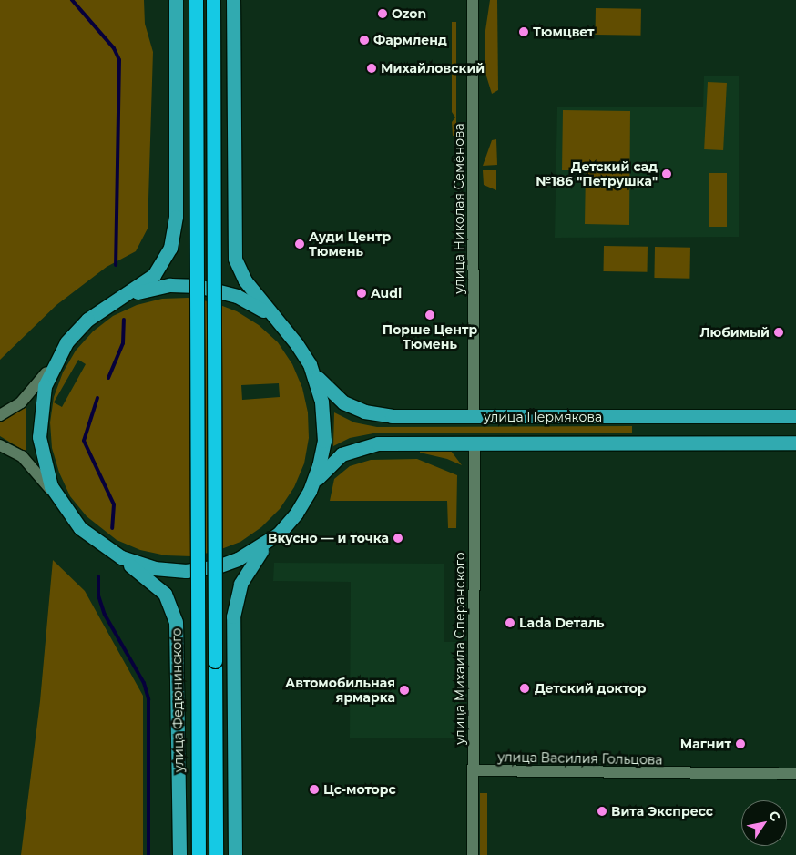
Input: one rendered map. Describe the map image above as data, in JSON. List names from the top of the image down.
{
  "streets": {
    "main road": ["улица Пермякова", "улица Федюнинского"],
    "street": ["улица Николая Семёнова", "улица Михаила Сперанского", "улица Василия Гольцова"]
  },
  "crossings": [
    ["улица Николая Семёнова", "улица Пермякова"],
    ["улица Пермякова", "улица Михаила Сперанского"],
    ["улица Михаила Сперанского", "улица Василия Гольцова"]
  ],
  "places": [
    "Ozon",
    "Тюмцвет",
    "Фармленд",
    "Михайловский",
    "Детский сад №186 \"Петрушка\"",
    "Ауди Центр Тюмень",
    "Audi",
    "Порше Центр Тюмень",
    "Любимый",
    "Вкусно — и точка",
    "Lada Dеталь",
    "Детский доктор",
    "Автомобильная ярмарка",
    "Магнит",
    "Цс-моторс",
    "Вита Экспресс"
  ],
  "north": "top right"
}
